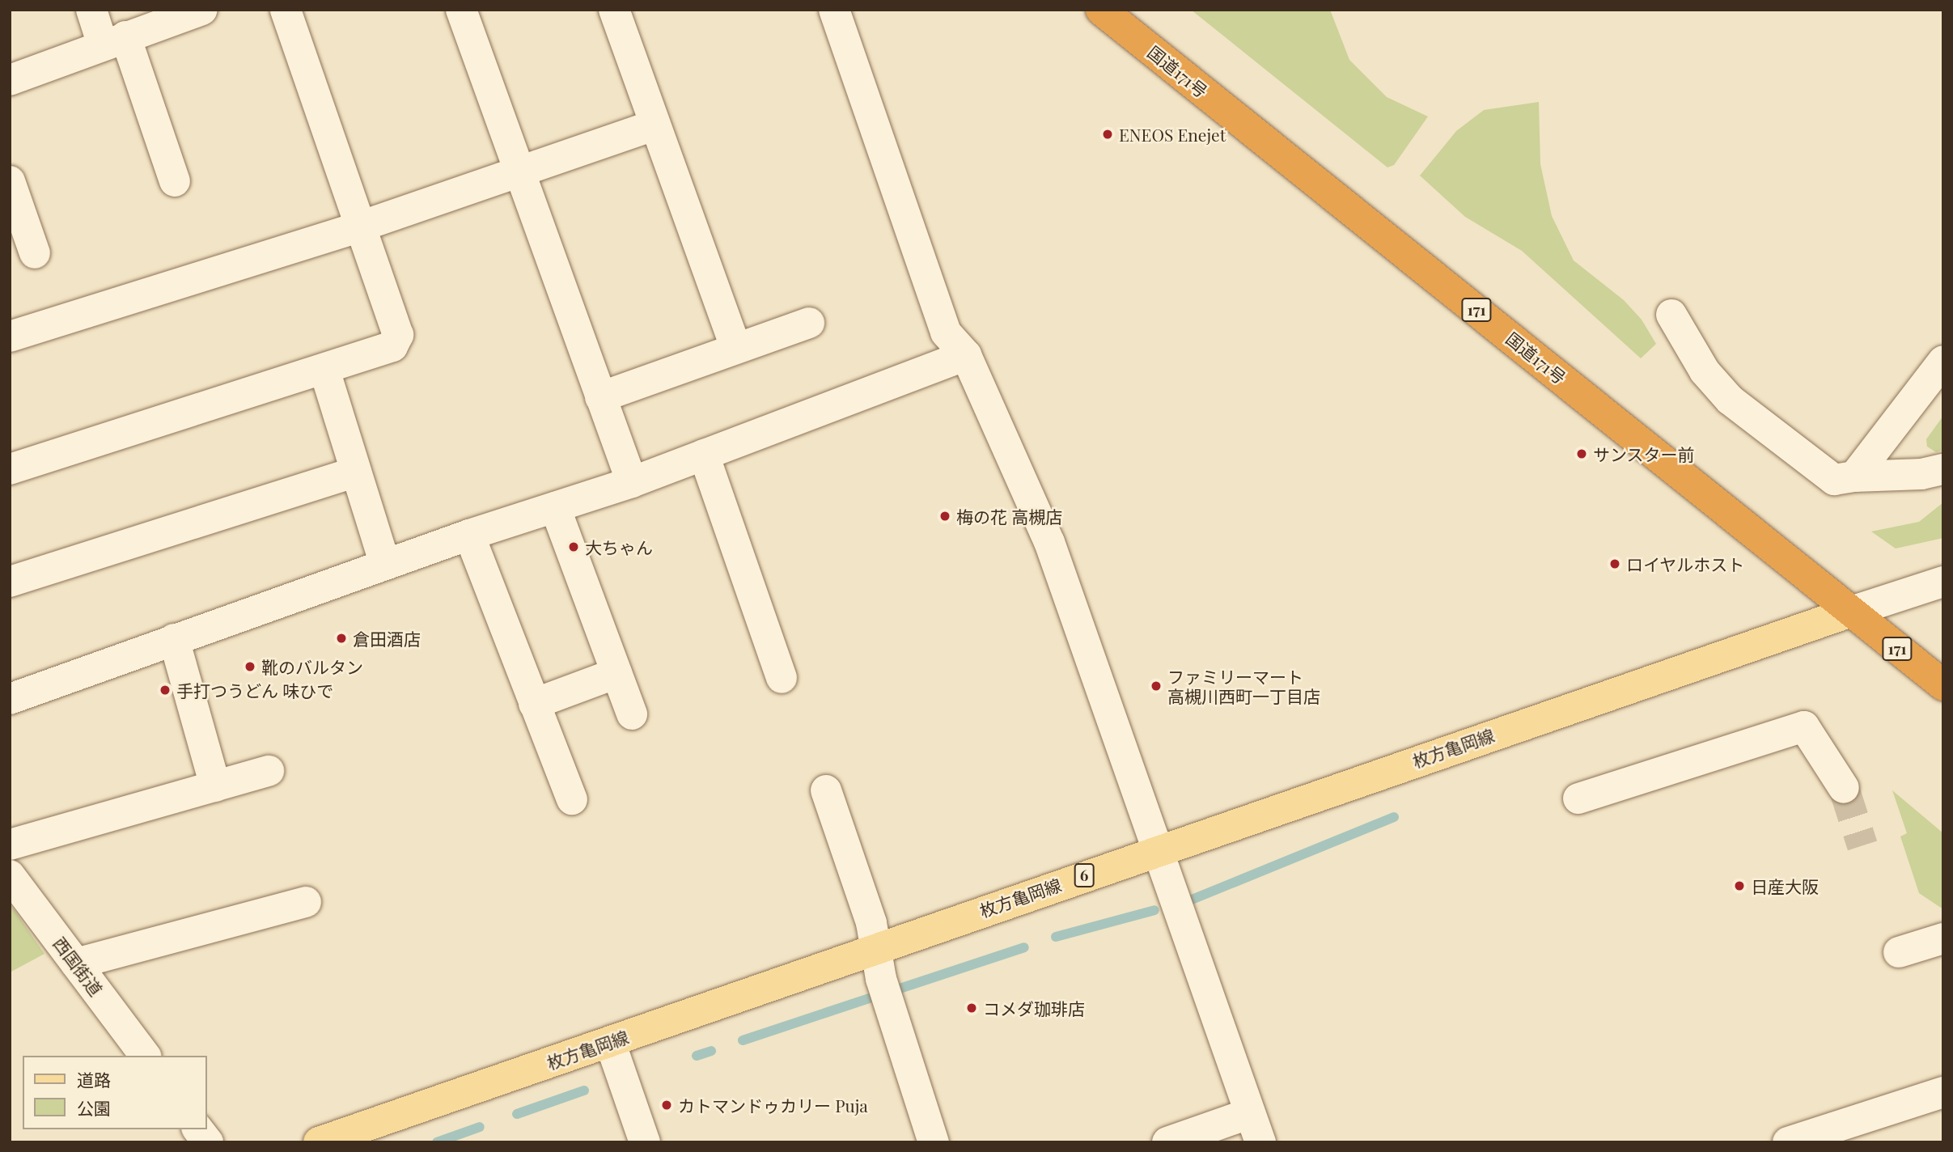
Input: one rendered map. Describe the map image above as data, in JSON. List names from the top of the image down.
{
  "streets": {
    "highway": ["国道171号", "171"],
    "main road": ["枚方亀岡線", "6"],
    "street": ["西国街道"]
  },
  "crossings": [
    ["国道171号", "枚方亀岡線"]
  ],
  "places": [
    "ENEOS Enejet",
    "サンスター前",
    "梅の花 高槻店",
    "大ちゃん",
    "ロイヤルホスト",
    "倉田酒店",
    "靴のバルタン",
    "ファミリーマート 高槻川西町一丁目店",
    "手打つうどん 味ひで",
    "日産大阪",
    "コメダ珈琲店",
    "カトマンドゥカリー Puja"
  ],
  "legend": ["道路", "公園"]
}
